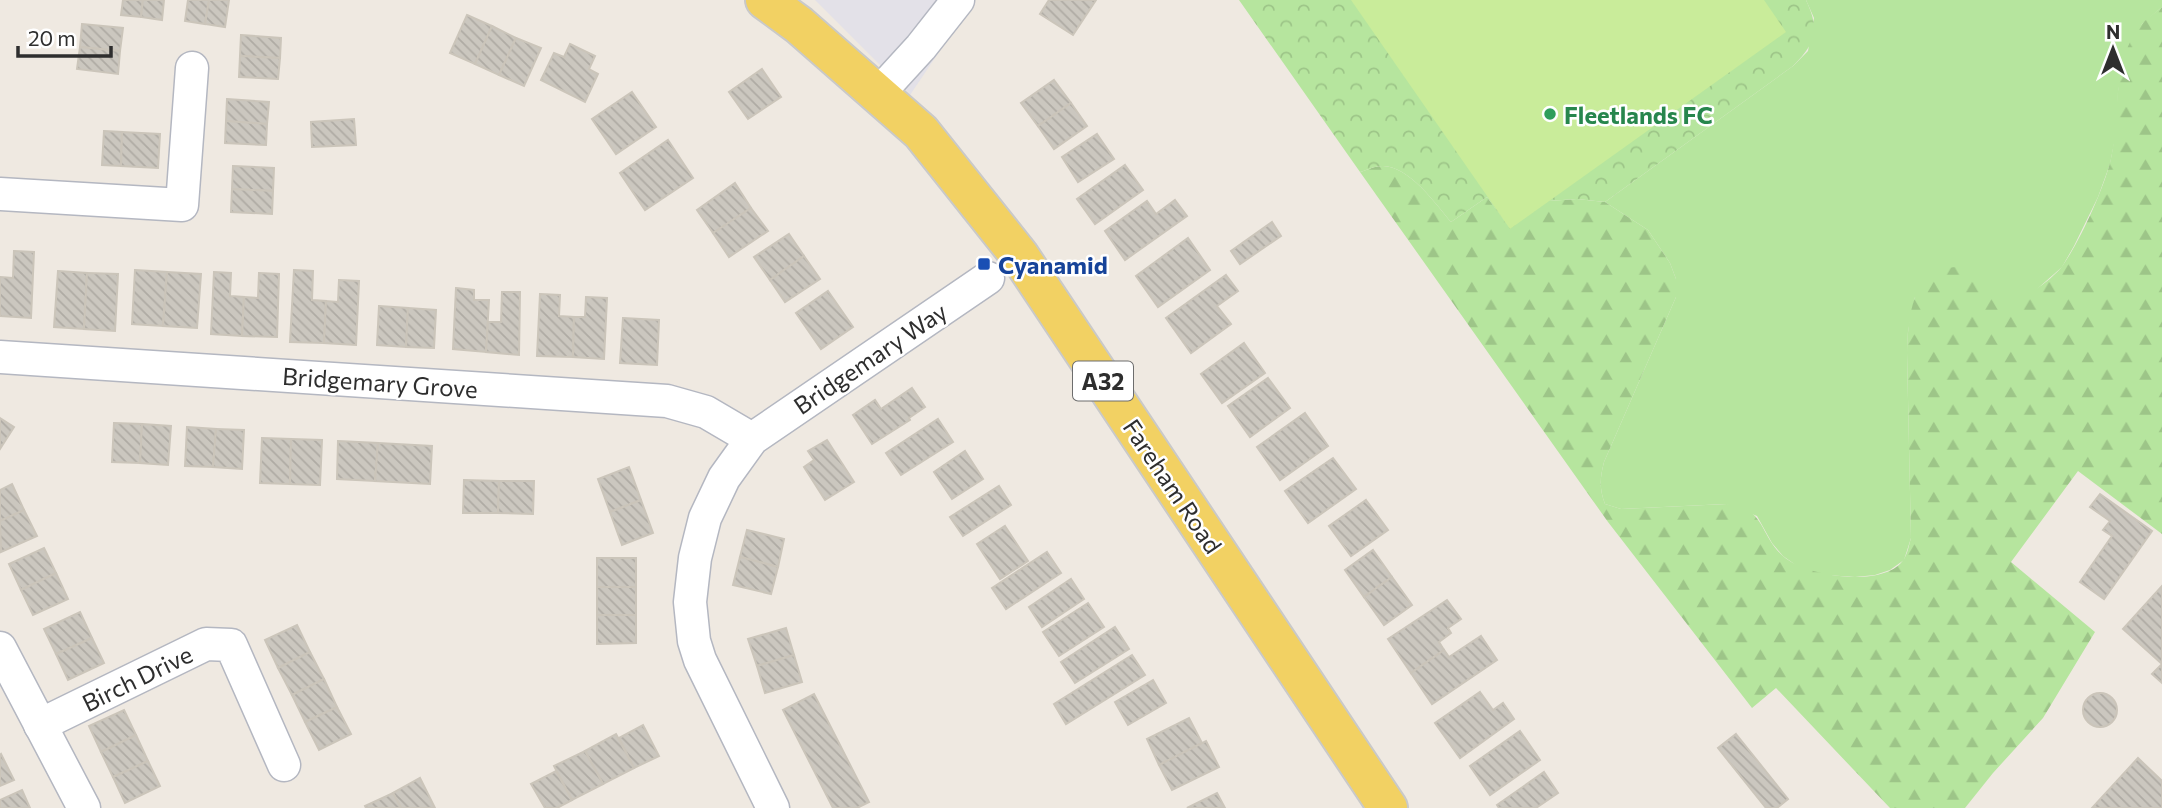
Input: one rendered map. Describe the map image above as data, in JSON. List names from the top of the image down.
{
  "streets": {
    "main road": ["A32", "Fareham Road"],
    "street": ["Bridgemary Way", "Bridgemary Grove", "Birch Drive"]
  },
  "crossings": [
    ["Bridgemary Way", "Bridgemary Grove"]
  ],
  "places": {
    "other": ["Fleetlands FC"],
    "transit": ["Cyanamid"]
  },
  "scale_bar": "20 m",
  "north": "top"
}
